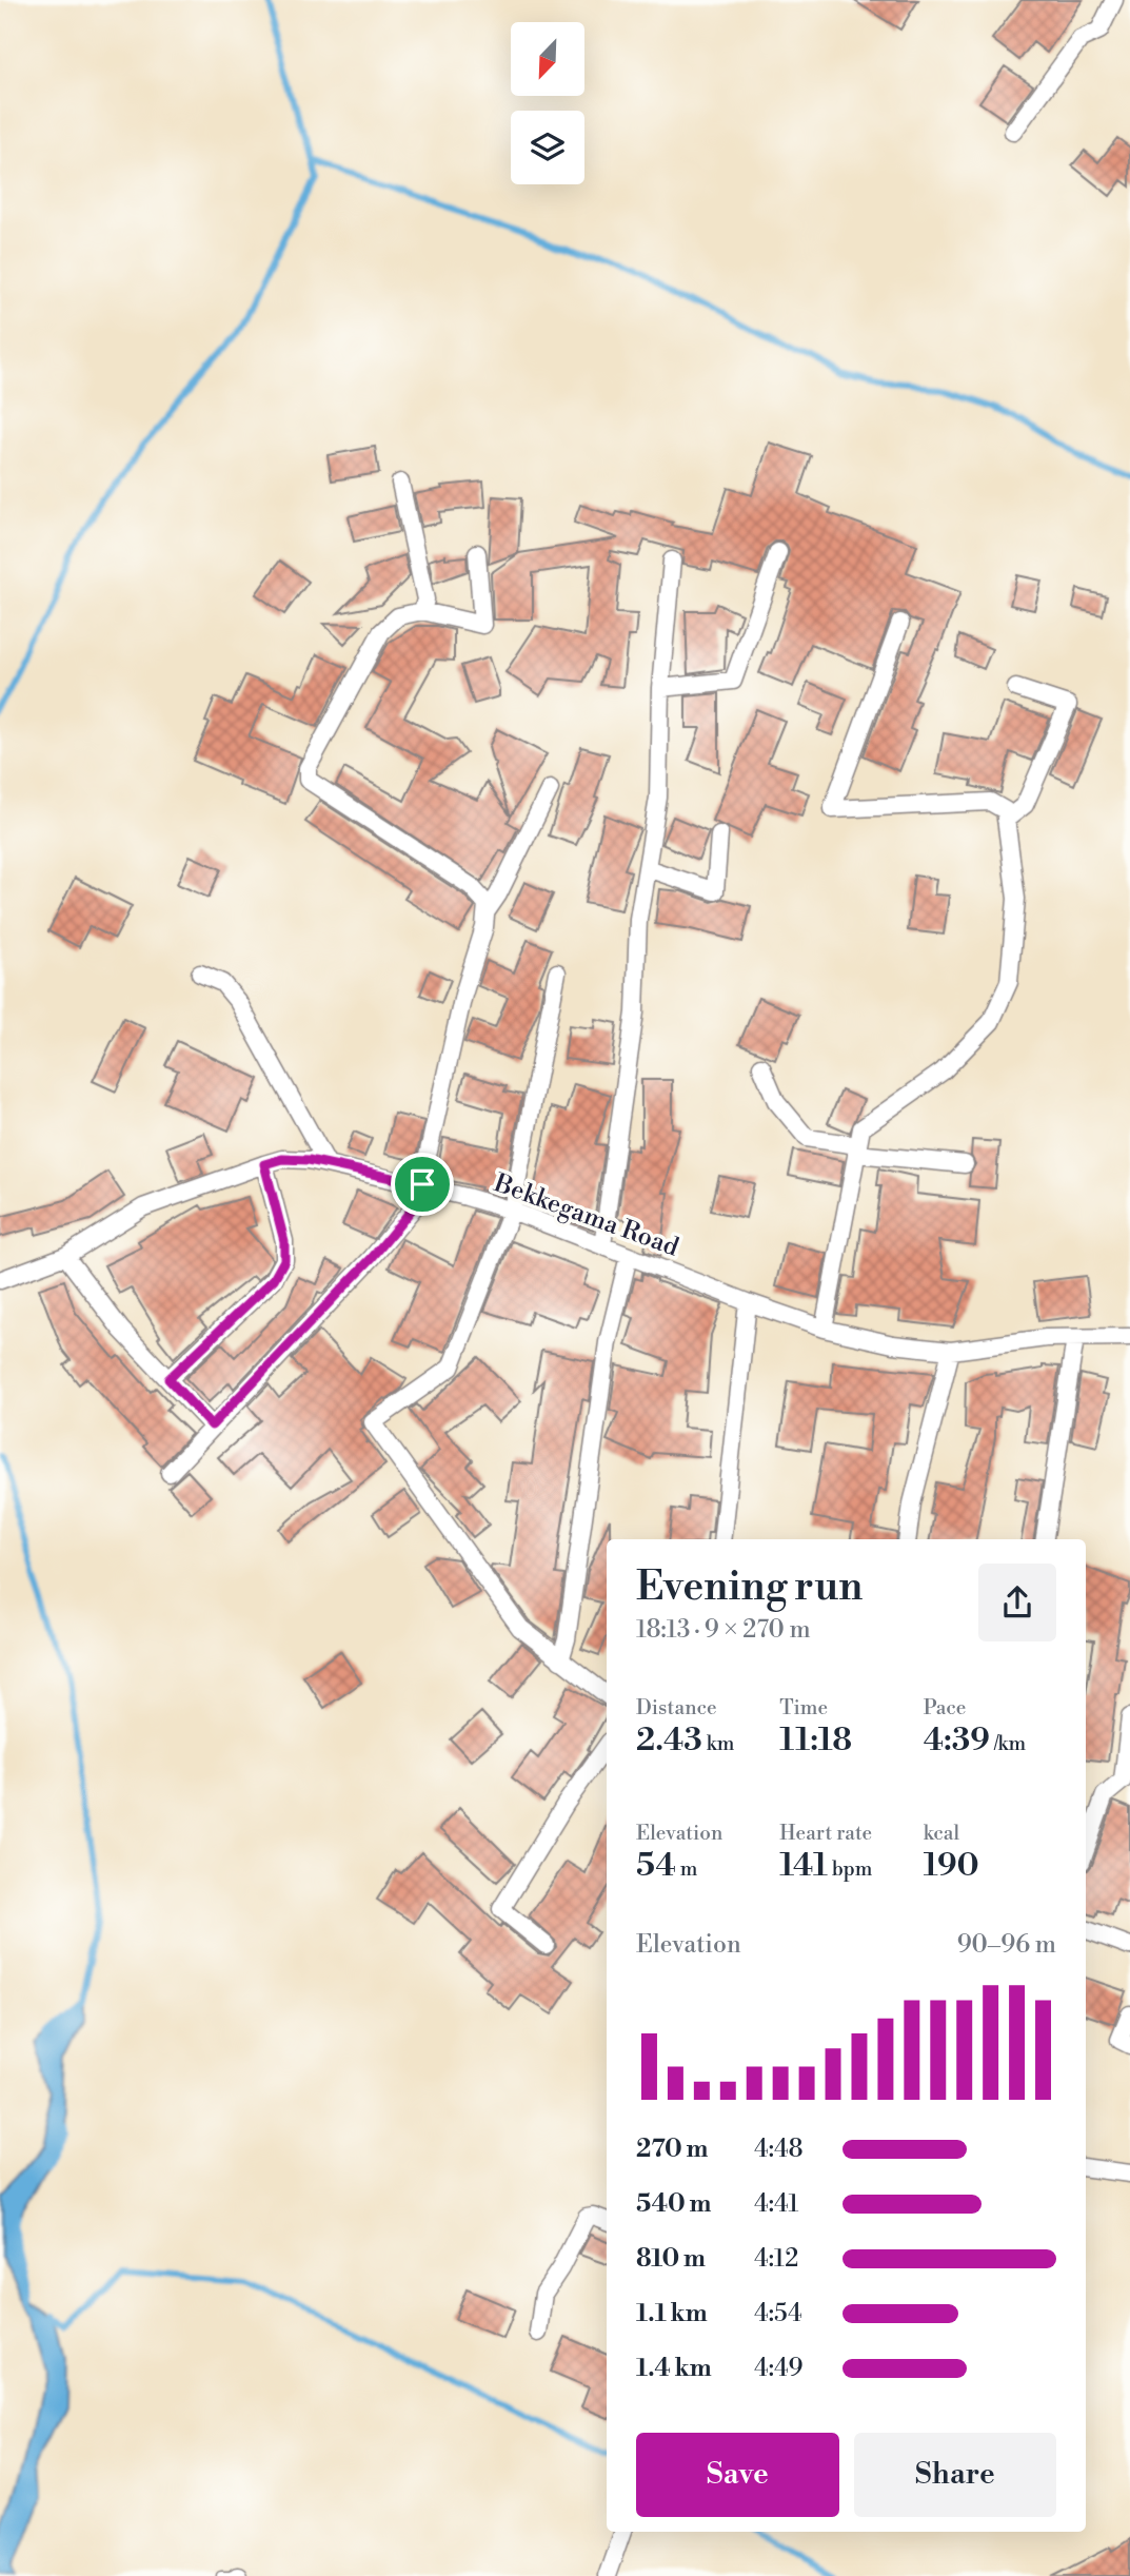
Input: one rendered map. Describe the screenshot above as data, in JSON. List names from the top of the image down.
{
  "streets": {
    "street": ["Bekkegama Road"]
  },
  "north": "bottom left",
  "page": {
    "heading": ["Evening run", "18:13 · 9 × 270 m"],
    "stats": [
      ["Distance", "2.43 km"],
      ["Time", "11:18"],
      ["Pace", "4:39 /km"],
      ["Elevation", "54 m"],
      ["Heart rate", "141 bpm"],
      ["kcal", "190"]
    ],
    "chart": ["Elevation", "90–96 m"],
    "list": [
      {
        "name": "270 m",
        "note": "4:48"
      },
      {
        "name": "540 m",
        "note": "4:41"
      },
      {
        "name": "810 m",
        "note": "4:12"
      },
      {
        "name": "1.1 km",
        "note": "4:54"
      },
      {
        "name": "1.4 km",
        "note": "4:49"
      }
    ],
    "buttons": ["Save", "Share"]
  }
}
